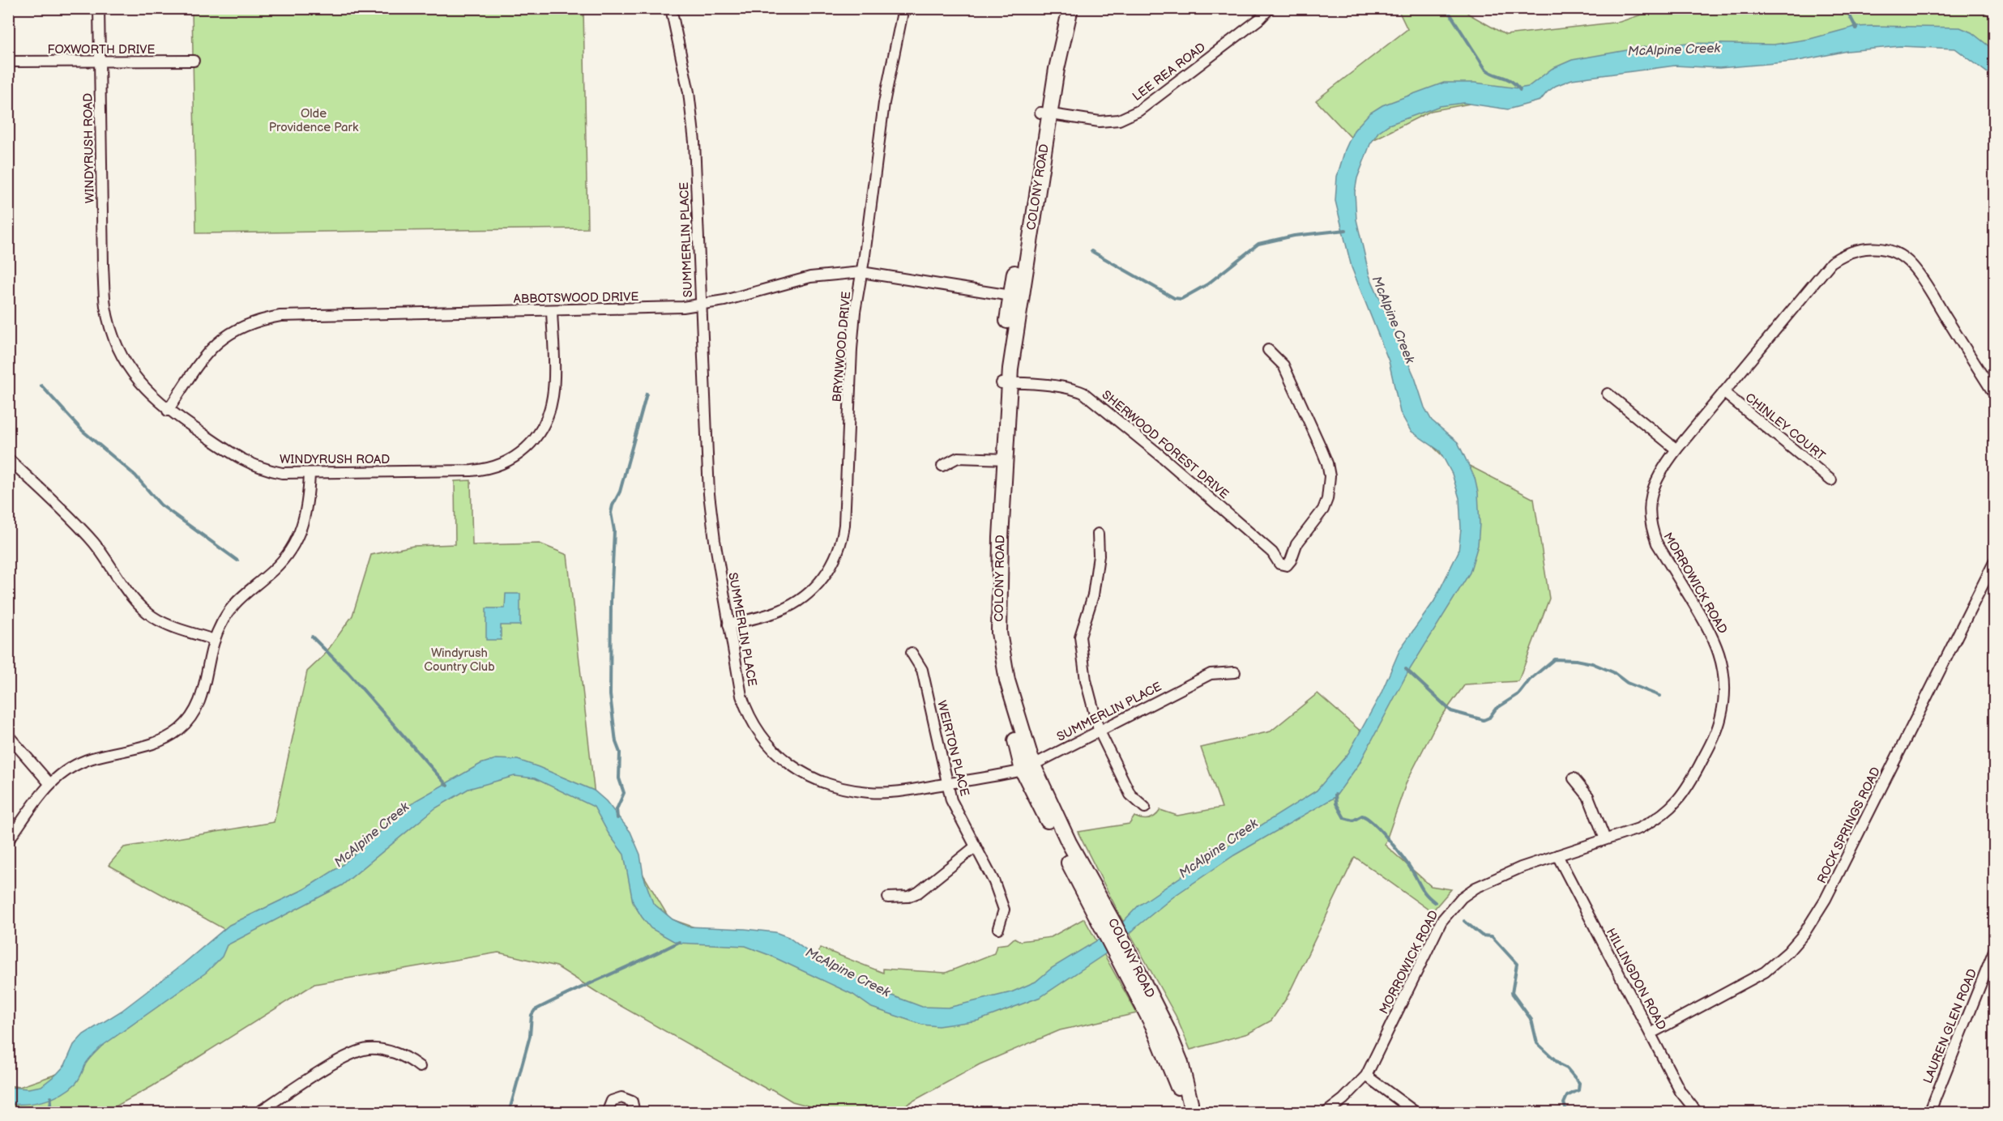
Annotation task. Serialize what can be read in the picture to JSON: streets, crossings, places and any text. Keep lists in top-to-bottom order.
{
  "streets": {
    "main road": ["COLONY ROAD"],
    "street": [
      "FOXWORTH DRIVE",
      "LEE REA ROAD",
      "WINDYRUSH ROAD",
      "SUMMERLIN PLACE",
      "ABBOTSWOOD DRIVE",
      "BRYNWOOD DRIVE",
      "CHINLEY COURT",
      "SHERWOOD FOREST DRIVE",
      "MORROWICK ROAD",
      "WEIRTON PLACE",
      "ROCK SPRINGS ROAD",
      "HILLINGDON ROAD",
      "LAUREN GLEN ROAD"
    ]
  },
  "crossings": [
    ["FOXWORTH DRIVE", "WINDYRUSH ROAD"],
    ["LEE REA ROAD", "COLONY ROAD"],
    ["WINDYRUSH ROAD", "ABBOTSWOOD DRIVE"],
    ["COLONY ROAD", "SUMMERLIN PLACE"],
    ["COLONY ROAD", "ABBOTSWOOD DRIVE"],
    ["COLONY ROAD", "SHERWOOD FOREST DRIVE"],
    ["SUMMERLIN PLACE", "ABBOTSWOOD DRIVE"],
    ["SUMMERLIN PLACE", "BRYNWOOD DRIVE"],
    ["SUMMERLIN PLACE", "WEIRTON PLACE"],
    ["ABBOTSWOOD DRIVE", "BRYNWOOD DRIVE"],
    ["CHINLEY COURT", "MORROWICK ROAD"],
    ["MORROWICK ROAD", "HILLINGDON ROAD"],
    ["ROCK SPRINGS ROAD", "HILLINGDON ROAD"]
  ],
  "water": ["McAlpine Creek"],
  "parks": ["Olde Providence Park", "Windyrush Country Club"]
}
